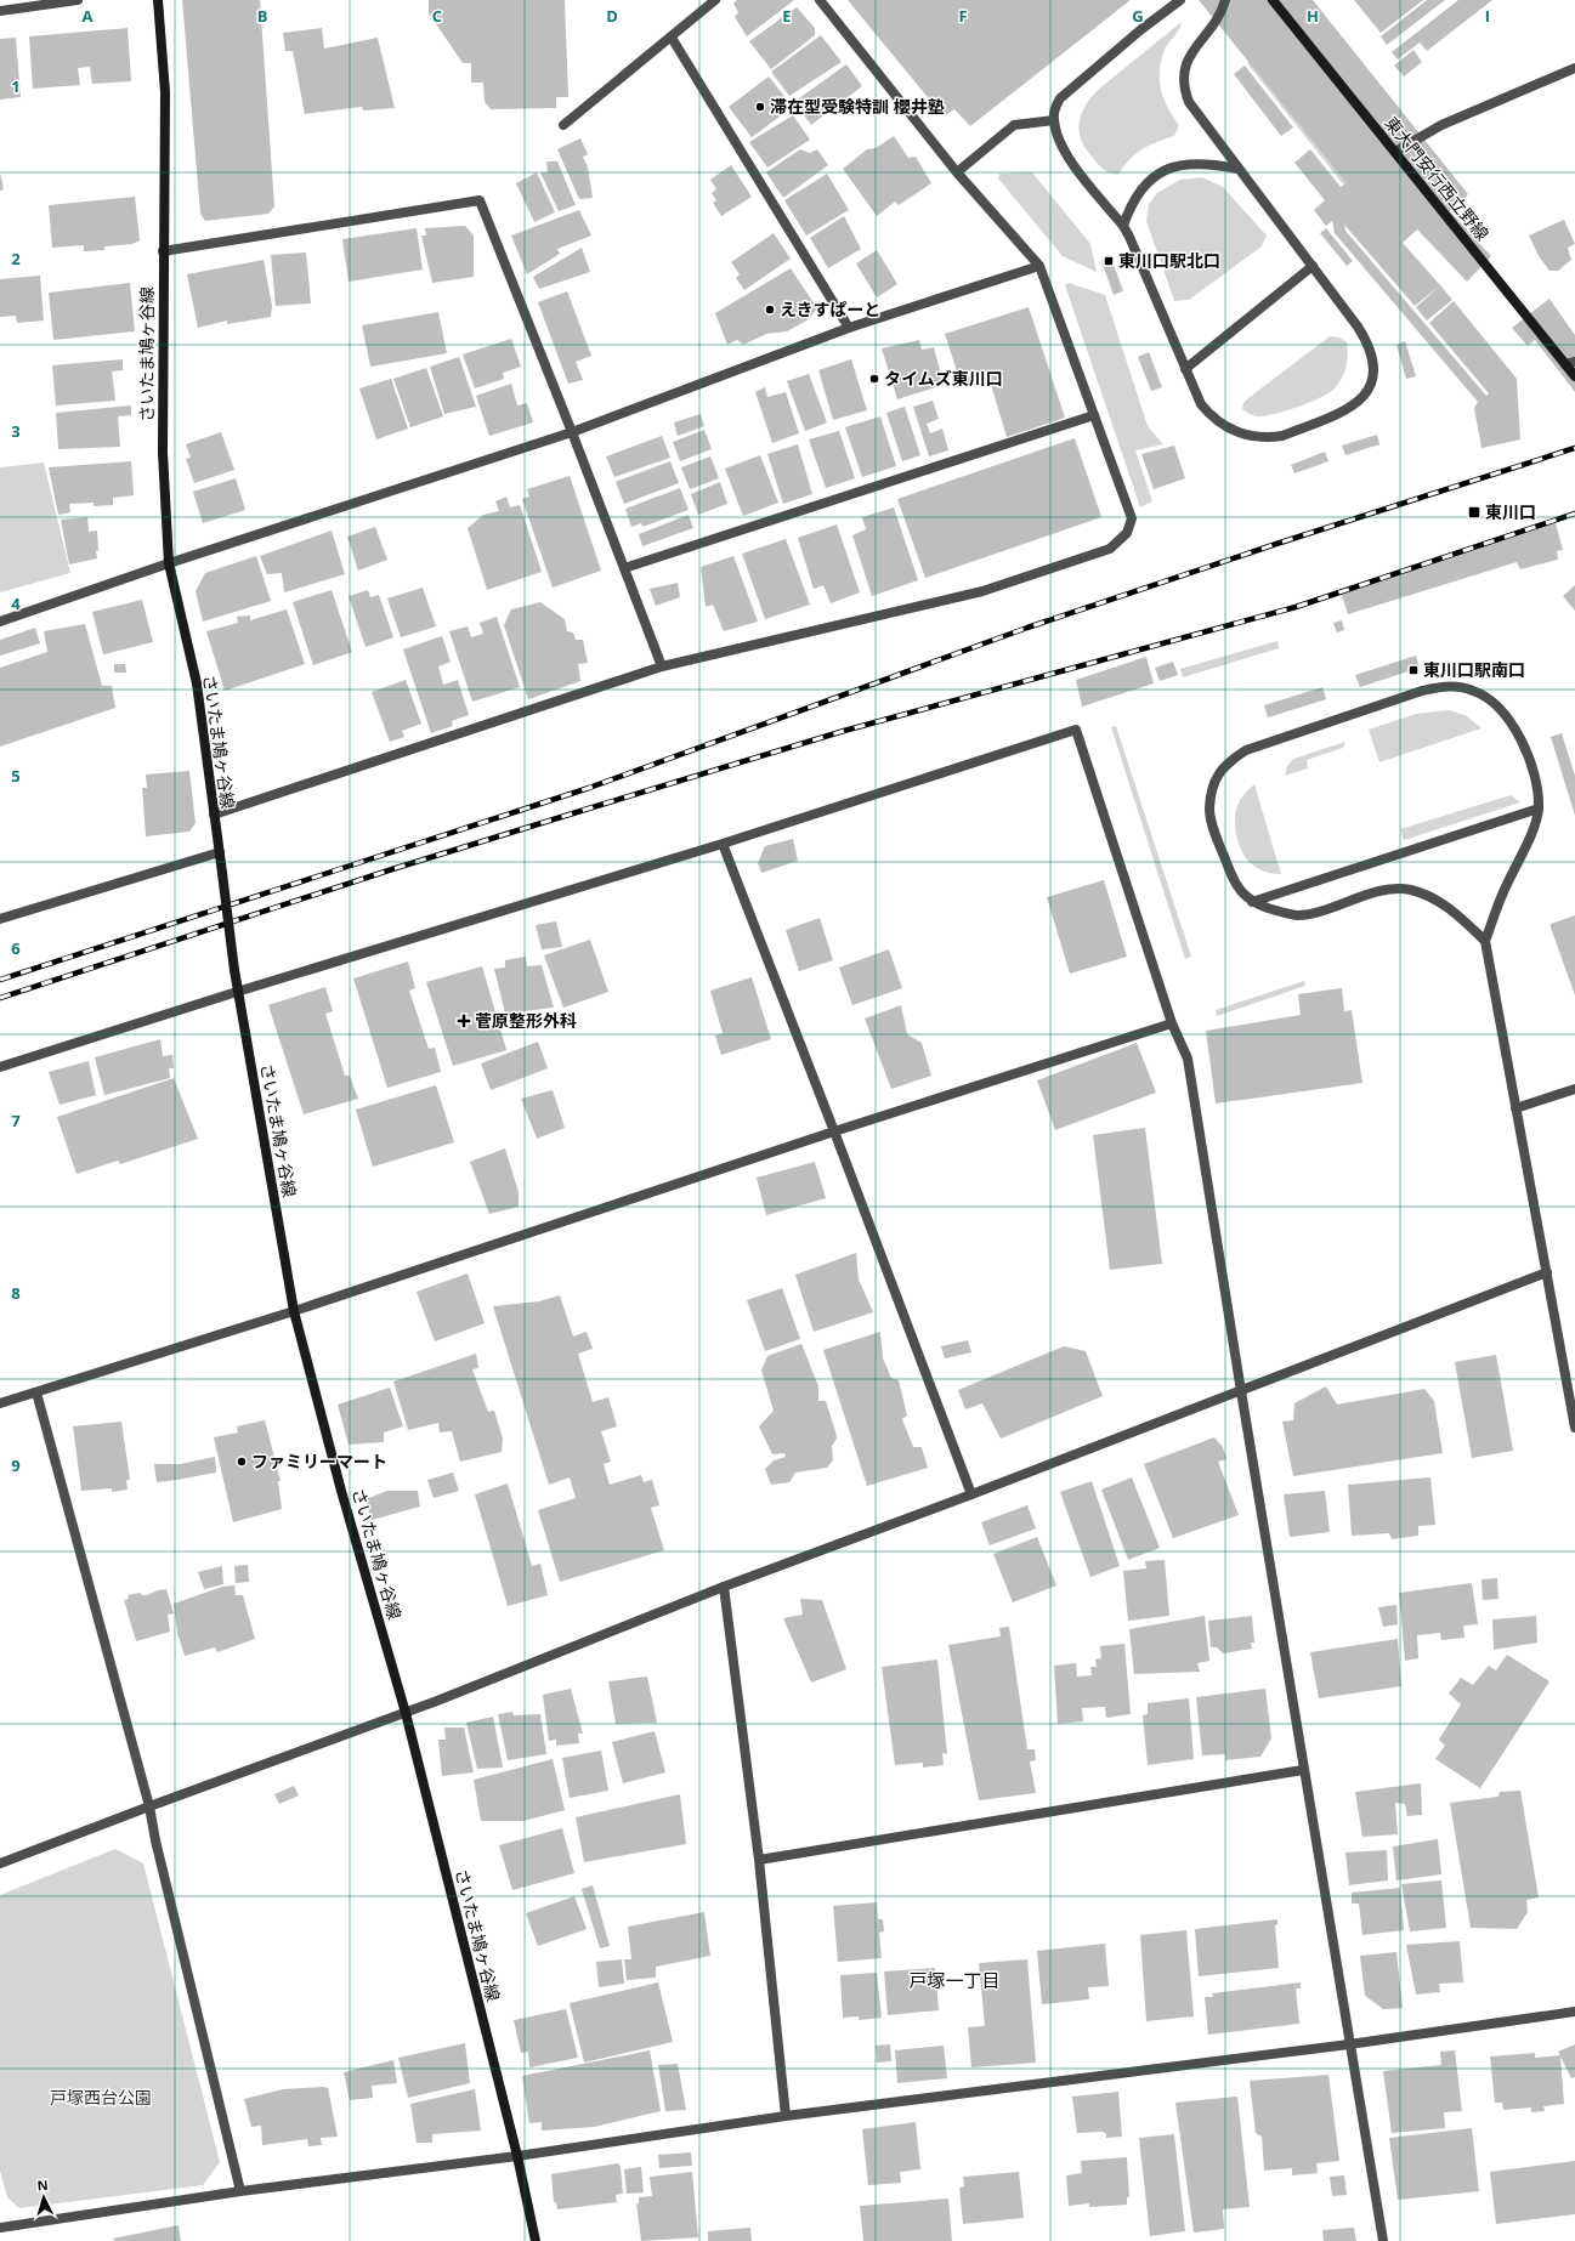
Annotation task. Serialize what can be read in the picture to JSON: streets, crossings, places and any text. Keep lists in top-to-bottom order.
{
  "streets": {
    "main road": ["東大門安行西立野線", "さいたま鳩ヶ谷線"]
  },
  "districts": ["戸塚一丁目"],
  "parks": ["戸塚西台公園"],
  "places": {
    "other": [
      "滞在型受験特訓 櫻井塾",
      "えきすぱーと",
      "タイムズ東川口",
      "ファミリーマート"
    ],
    "transit": ["東川口駅北口", "東川口", "東川口駅南口"],
    "health": ["菅原整形外科"]
  },
  "north": "top",
  "grid": {
    "columns": [
      "A",
      "B",
      "C",
      "D",
      "E",
      "F",
      "G",
      "H",
      "I"
    ],
    "rows": [
      "1",
      "2",
      "3",
      "4",
      "5",
      "6",
      "7",
      "8",
      "9"
    ]
  }
}
